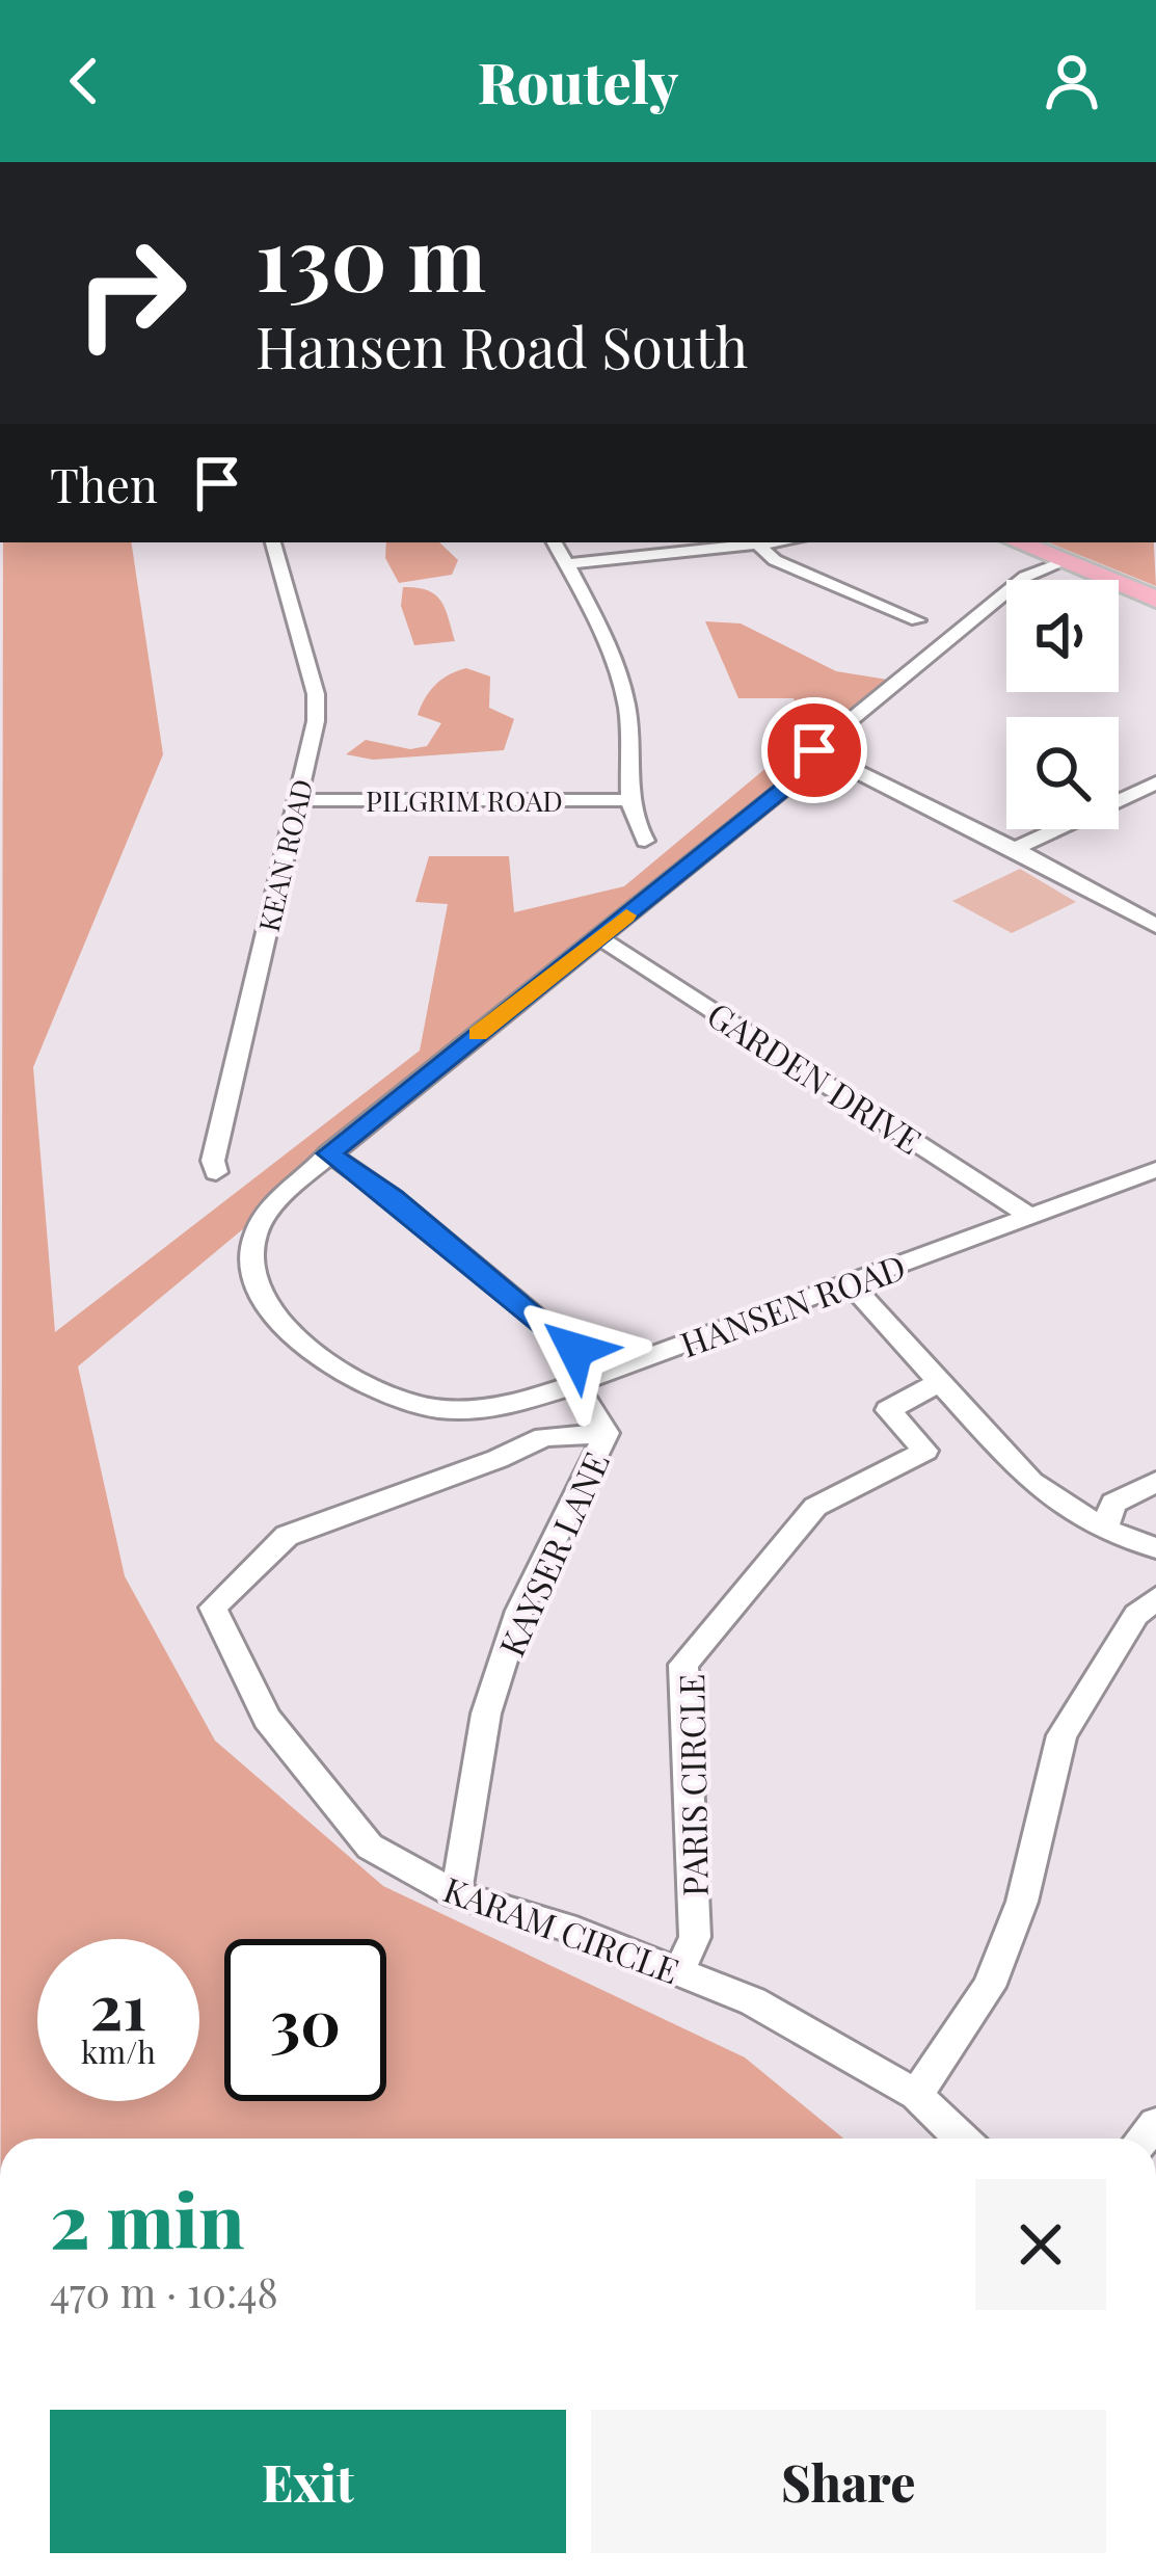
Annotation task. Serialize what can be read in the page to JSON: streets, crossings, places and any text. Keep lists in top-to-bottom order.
{
  "streets": {
    "street": [
      "PILGRIM ROAD",
      "KEAN ROAD",
      "GARDEN DRIVE",
      "HANSEN ROAD",
      "KAYSER LANE",
      "PARIS CIRCLE",
      "KARAM CIRCLE"
    ]
  },
  "crossings": [
    ["PILGRIM ROAD", "KEAN ROAD"],
    ["GARDEN DRIVE", "HANSEN ROAD"],
    ["KAYSER LANE", "KARAM CIRCLE"],
    ["PARIS CIRCLE", "KARAM CIRCLE"]
  ],
  "page": {
    "header": "Routely",
    "turn": ["130 m", "Hansen Road South"],
    "then": "Then",
    "speed": "21 km/h",
    "limit": "30",
    "heading": ["2 min", "470 m · 10:48"],
    "buttons": ["Exit", "Share"]
  }
}
